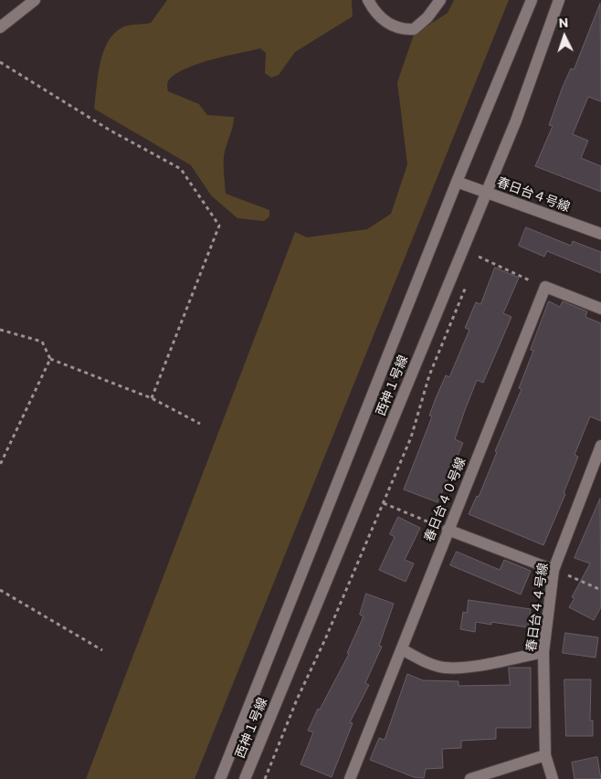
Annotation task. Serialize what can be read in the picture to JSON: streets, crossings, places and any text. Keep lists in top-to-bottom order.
{
  "streets": {
    "street": [
      "春日台４号線",
      "西神１号線",
      "春日台４０号線",
      "春日台４４号線"
    ]
  },
  "crossings": [
    ["春日台４号線", "西神１号線"]
  ],
  "north": "top"
}
